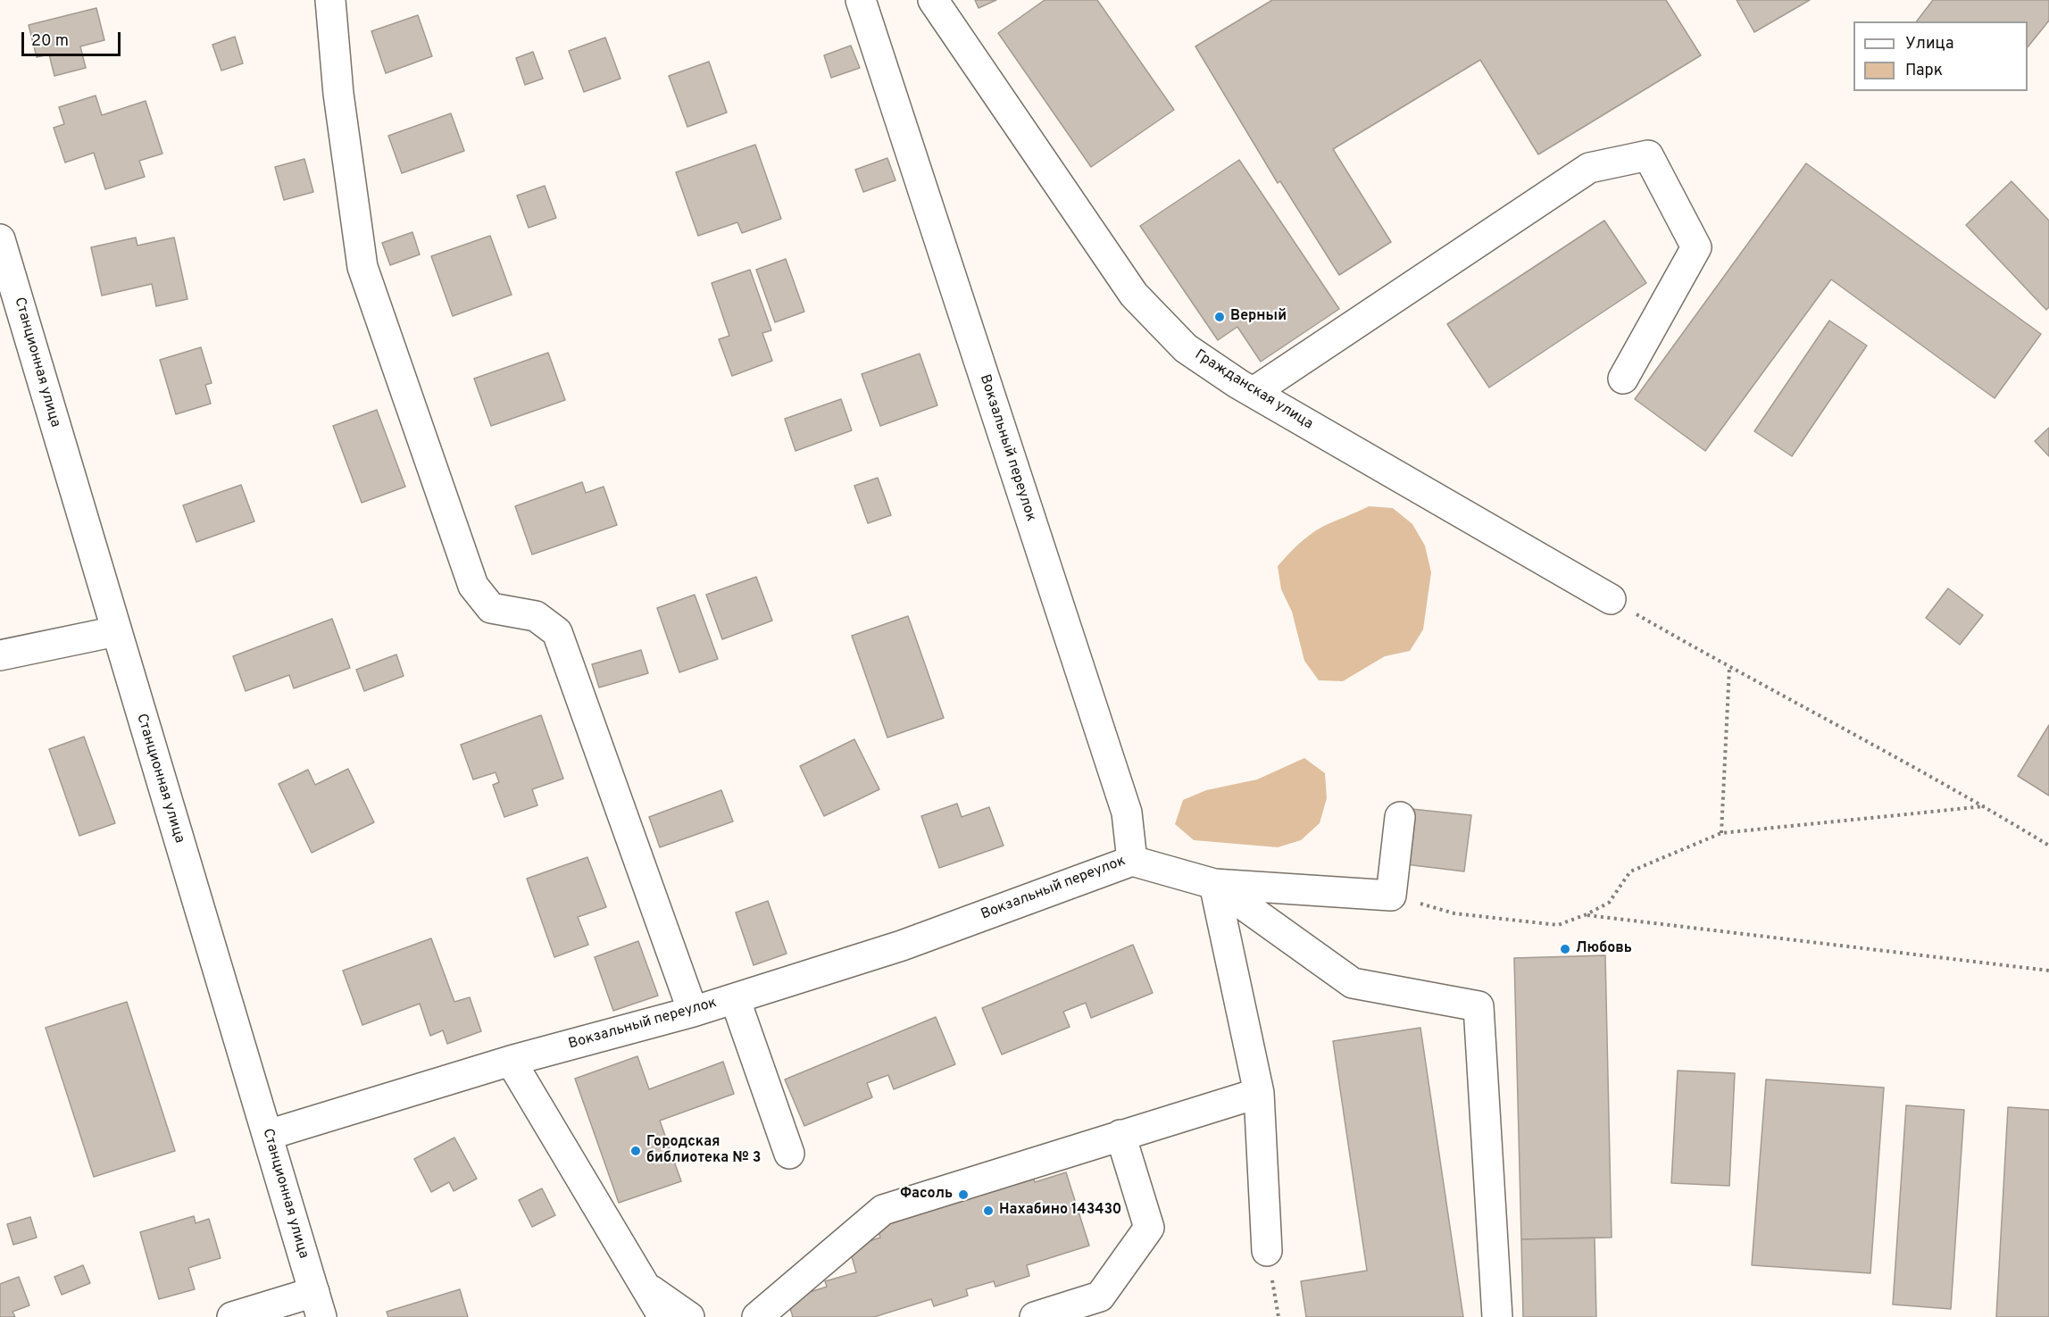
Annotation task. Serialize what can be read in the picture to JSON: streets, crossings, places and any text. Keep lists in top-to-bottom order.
{
  "streets": {
    "street": ["Станционная улица", "Гражданская улица", "Вокзальный переулок"]
  },
  "crossings": [
    ["Станционная улица", "Вокзальный переулок"]
  ],
  "places": [
    "Верный",
    "Любовь",
    "Городская библиотека № 3",
    "Фасоль",
    "Нахабино 143430"
  ],
  "legend": ["Улица", "Парк"],
  "scale_bar": "20 m"
}
